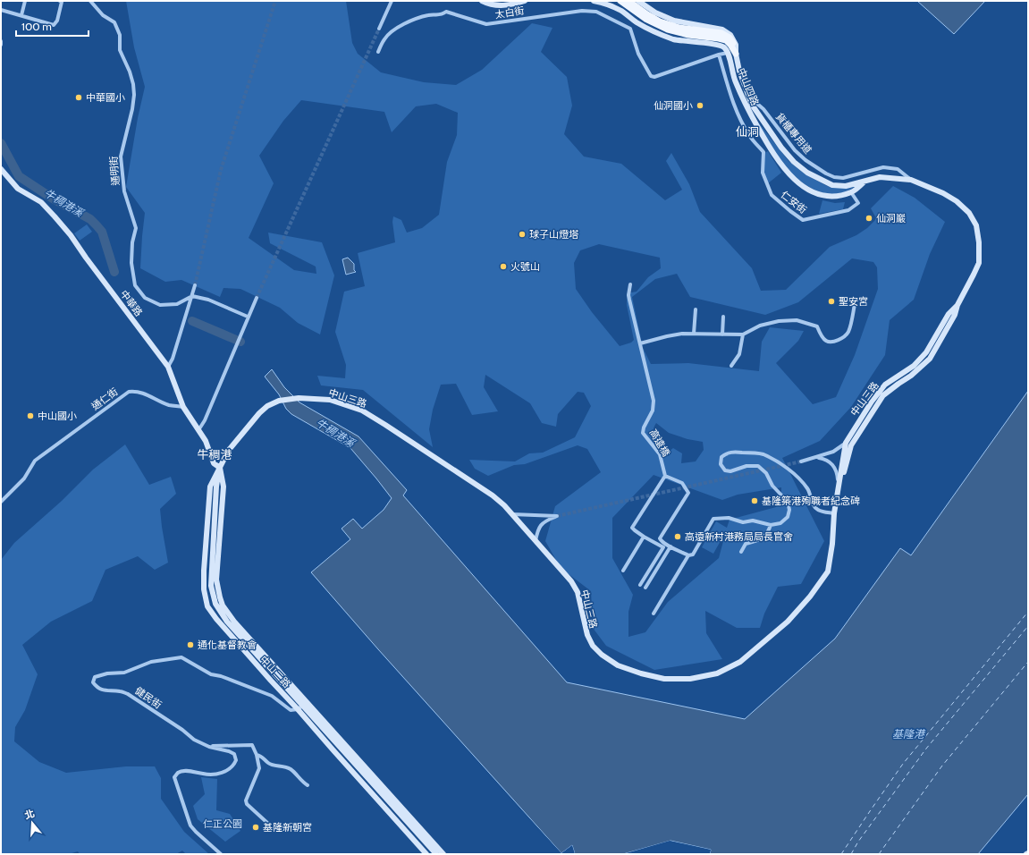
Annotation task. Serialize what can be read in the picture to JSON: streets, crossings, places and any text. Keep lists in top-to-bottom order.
{
  "streets": {
    "street": [
      "太白街",
      "中山四路",
      "貨櫃專用道",
      "通明街",
      "仁安街",
      "中華路",
      "中山三路",
      "通仁街",
      "高遠橋",
      "中山二路",
      "健民街"
    ]
  },
  "crossings": [
    ["太白街", "中山四路"],
    ["太白街", "仁安街"],
    ["中山四路", "仁安街"],
    ["中山四路", "中山三路"],
    ["貨櫃專用道", "中山三路"],
    ["中華路", "通仁街"],
    ["中華路", "中山二路"],
    ["中山三路", "中山二路"],
    ["中山二路", "健民街"]
  ],
  "districts": ["仙洞", "牛稠港"],
  "water": ["牛稠港溪", "基隆港"],
  "parks": ["仁正公園"],
  "places": [
    "中華國小",
    "仙洞國小",
    "仙洞巖",
    "球子山燈塔",
    "火號山",
    "聖安宮",
    "中山國小",
    "基隆築港殉職者紀念碑",
    "高遠新村港務局局長官舍",
    "通化基督教會",
    "基隆新朝宮"
  ],
  "scale_bar": "100 m",
  "north": "top"
}
